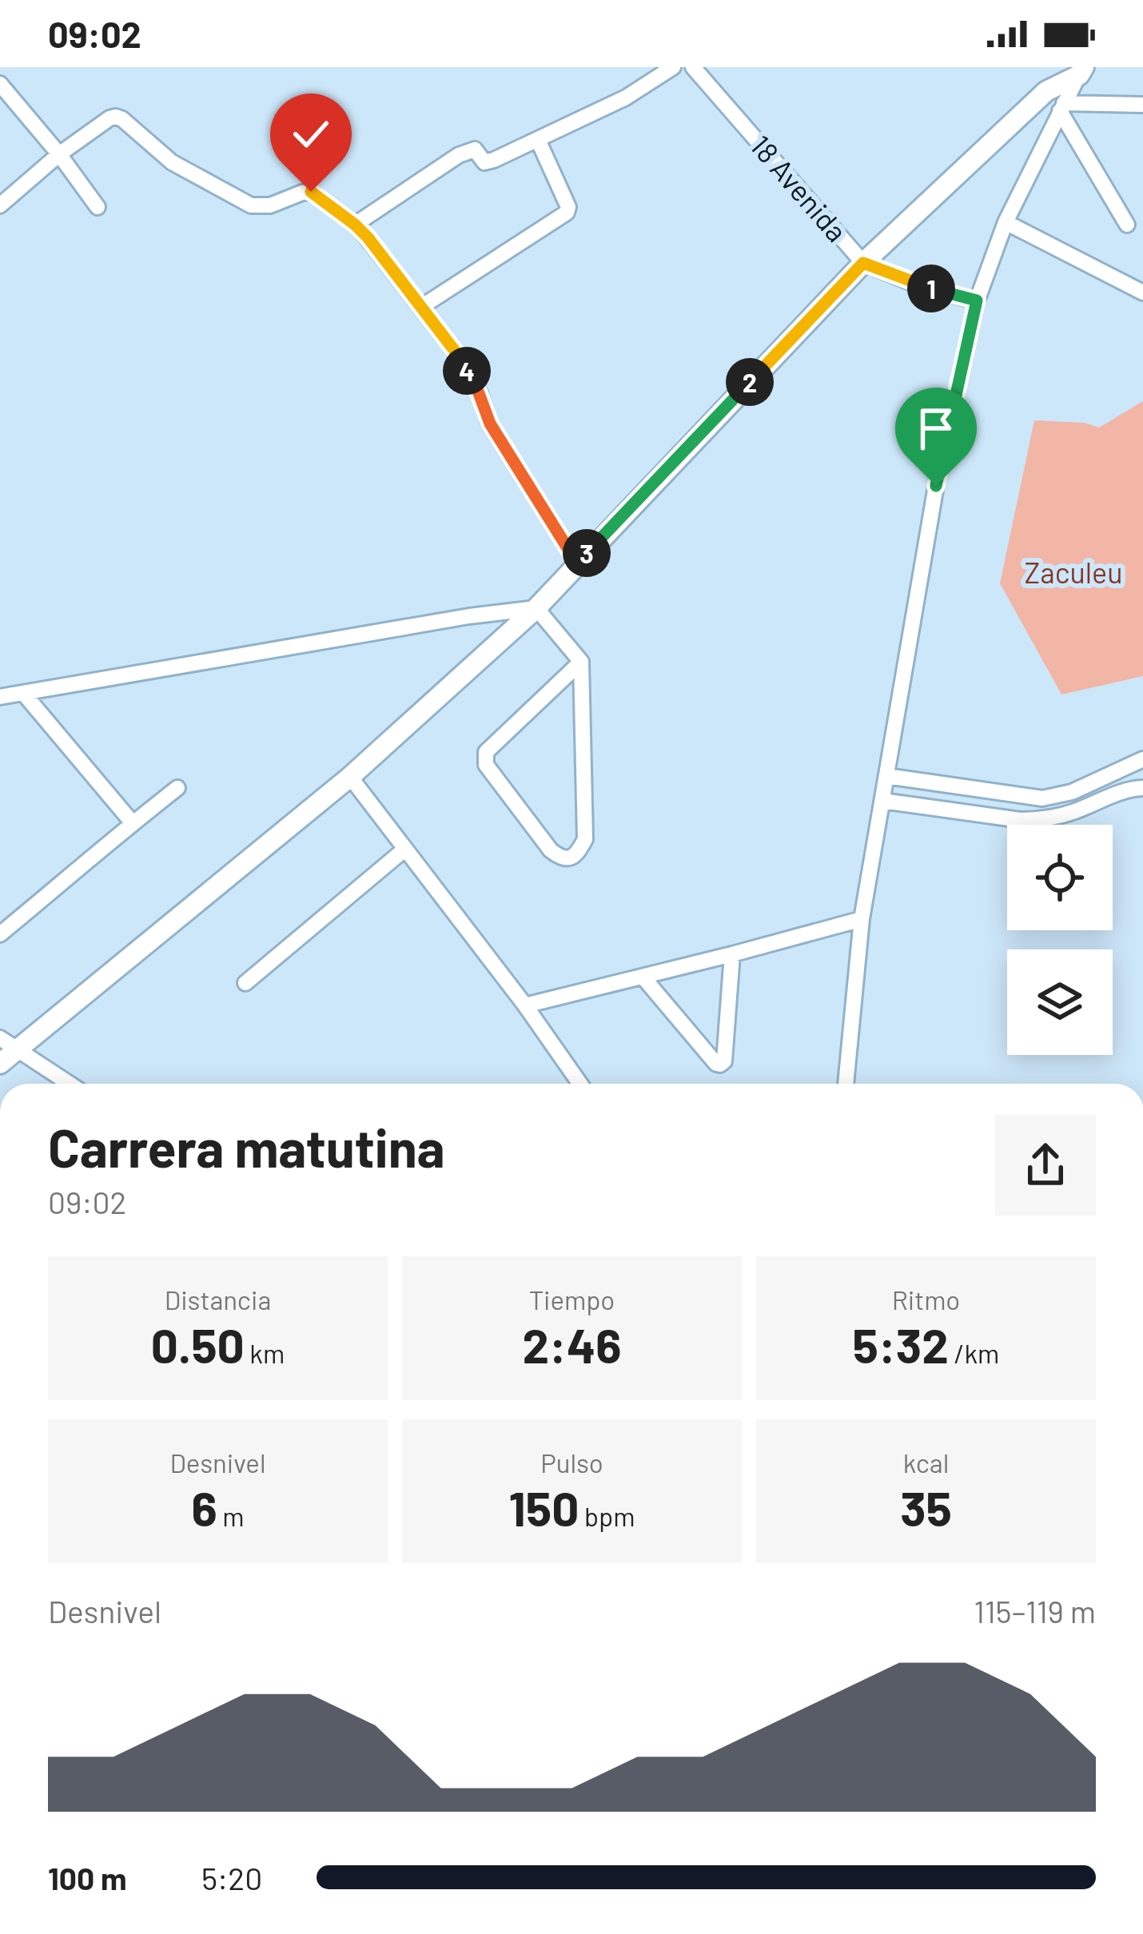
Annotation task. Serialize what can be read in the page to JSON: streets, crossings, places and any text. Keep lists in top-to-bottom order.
{
  "streets": {
    "street": ["18 Avenida"]
  },
  "parks": ["Zaculeu"],
  "page": {
    "status": "09:02",
    "pins": [
      "1",
      "4",
      "2",
      "3"
    ],
    "heading": ["Carrera matutina", "09:02"],
    "stats": [
      ["Distancia", "0.50 km"],
      ["Tiempo", "2:46"],
      ["Ritmo", "5:32 /km"],
      ["Desnivel", "6 m"],
      ["Pulso", "150 bpm"],
      ["kcal", "35"]
    ],
    "chart": ["Desnivel", "115–119 m"],
    "list": [
      {
        "name": "100 m",
        "note": "5:20"
      }
    ]
  }
}
